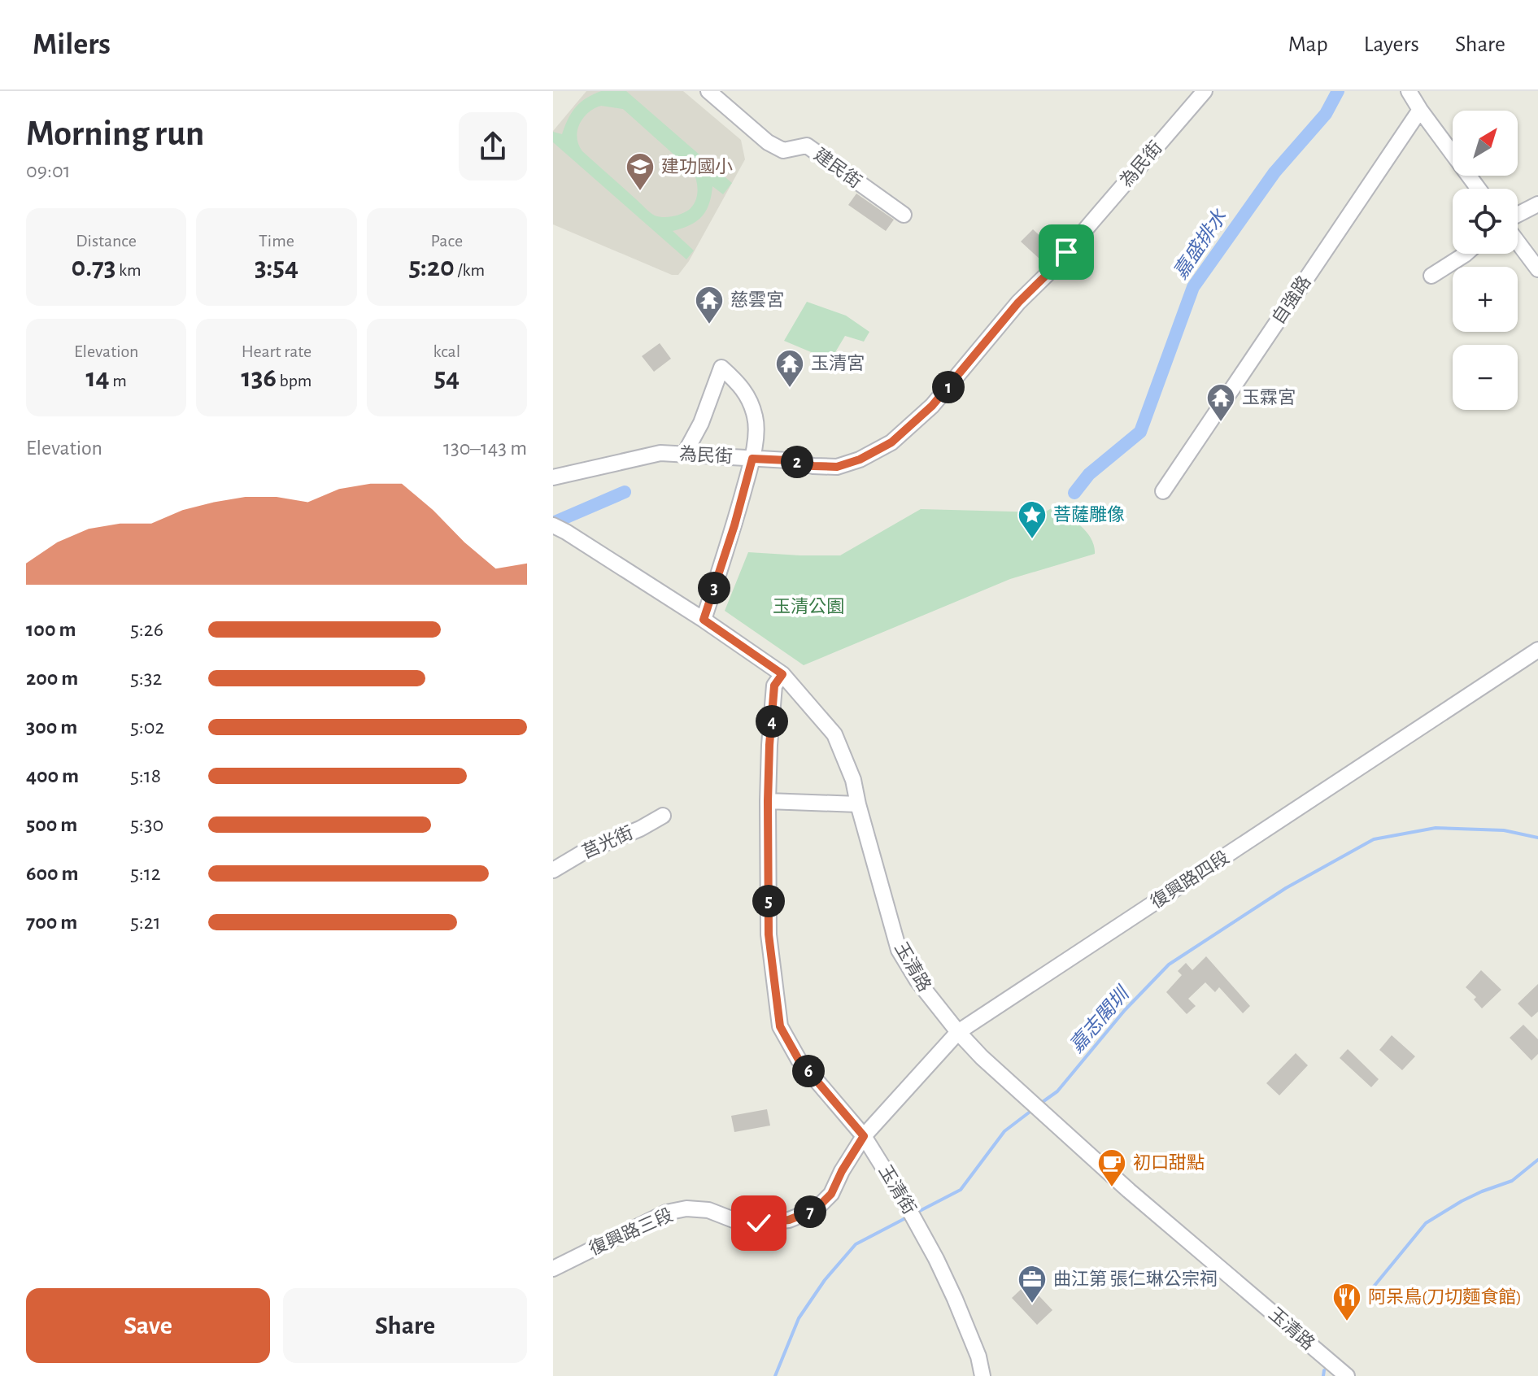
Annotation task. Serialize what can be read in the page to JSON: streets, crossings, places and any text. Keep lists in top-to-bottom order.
{
  "streets": {
    "street": [
      "為民街",
      "建民街",
      "自強路",
      "莒光街",
      "復興路四段",
      "玉清路",
      "玉清街",
      "復興路三段"
    ]
  },
  "crossings": [
    ["復興路四段", "玉清路"],
    ["復興路四段", "玉清街"],
    ["復興路四段", "復興路三段"],
    ["玉清路", "玉清街"],
    ["玉清街", "復興路三段"]
  ],
  "water": ["嘉盛排水", "嘉志閣圳"],
  "parks": ["玉清公園"],
  "places": {
    "school or university": ["建功國小"],
    "temple": ["慈雲宮", "玉清宮", "玉霖宮"],
    "place": ["菩薩雕像"],
    "cafe": ["初口甜點"],
    "office": ["曲江第 張仁琳公宗祠"],
    "restaurant": ["阿呆鳥(刀切麵食館)"]
  },
  "north": "top right",
  "page": {
    "header": "Milers",
    "nav": ["Map", "Layers", "Share"],
    "heading": ["Morning run", "09:01"],
    "map_buttons": ["+", "−"],
    "stats": [
      ["Distance", "0.73 km"],
      ["Time", "3:54"],
      ["Pace", "5:20 /km"],
      ["Elevation", "14 m"],
      ["Heart rate", "136 bpm"],
      ["kcal", "54"]
    ],
    "pins": [
      "1",
      "2",
      "3",
      "4",
      "5",
      "6",
      "7"
    ],
    "chart": ["Elevation", "130–143 m"],
    "list": [
      {
        "name": "100 m",
        "note": "5:26"
      },
      {
        "name": "200 m",
        "note": "5:32"
      },
      {
        "name": "300 m",
        "note": "5:02"
      },
      {
        "name": "400 m",
        "note": "5:18"
      },
      {
        "name": "500 m",
        "note": "5:30"
      },
      {
        "name": "600 m",
        "note": "5:12"
      },
      {
        "name": "700 m",
        "note": "5:21"
      }
    ],
    "buttons": ["Save", "Share"]
  }
}
